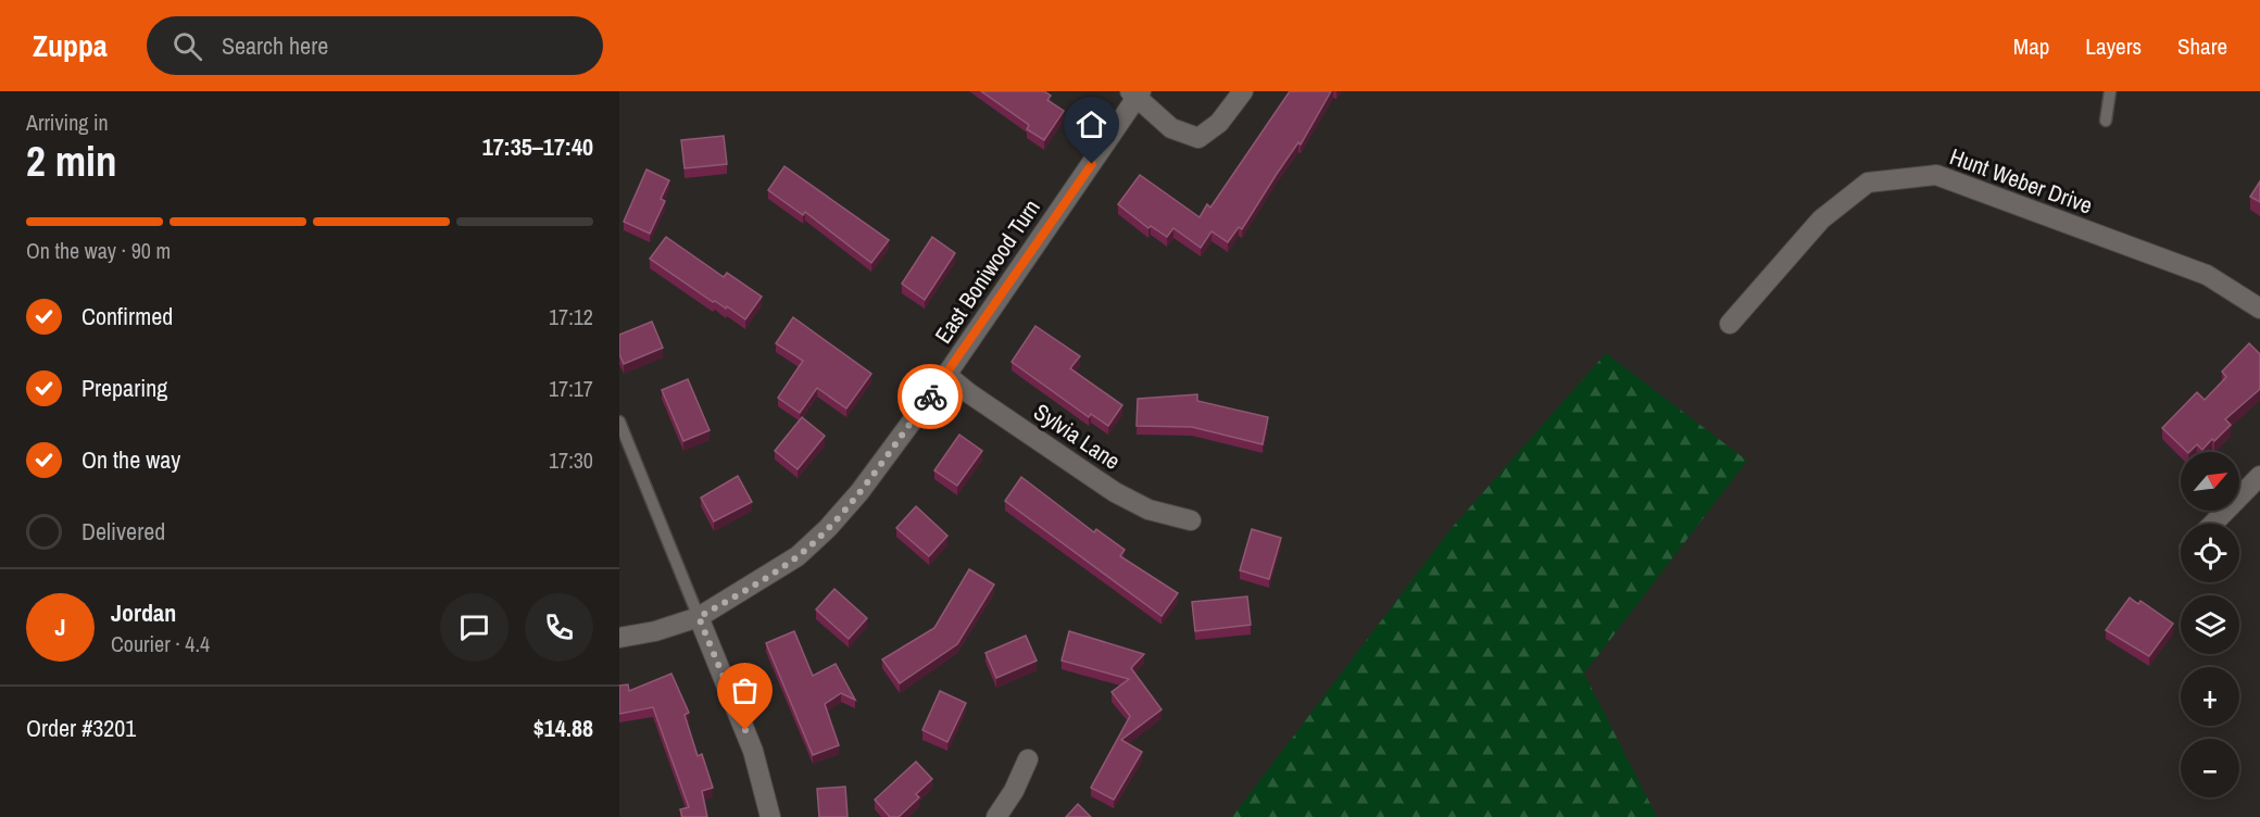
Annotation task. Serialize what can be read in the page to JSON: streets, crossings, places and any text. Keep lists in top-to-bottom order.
{
  "streets": {
    "street": ["Hunt Weber Drive", "East Boniwood Turn", "Sylvia Lane"]
  },
  "crossings": [
    ["East Boniwood Turn", "Sylvia Lane"]
  ],
  "north": "top right",
  "page": {
    "header": "Zuppa",
    "search": "Search here",
    "nav": ["Map", "Layers", "Share"],
    "heading": ["2 min", "Arriving in", "17:35–17:40"],
    "panel": [
      "Jordan",
      "Courier · 4.4",
      "Order #3201",
      "$14.88"
    ],
    "bar": "On the way · 90 m",
    "list": [
      ["Confirmed", "17:12"],
      ["Preparing", "17:17"],
      ["On the way", "17:30"],
      "Delivered"
    ],
    "map_buttons": ["+", "−"],
    "round": "J"
  }
}
